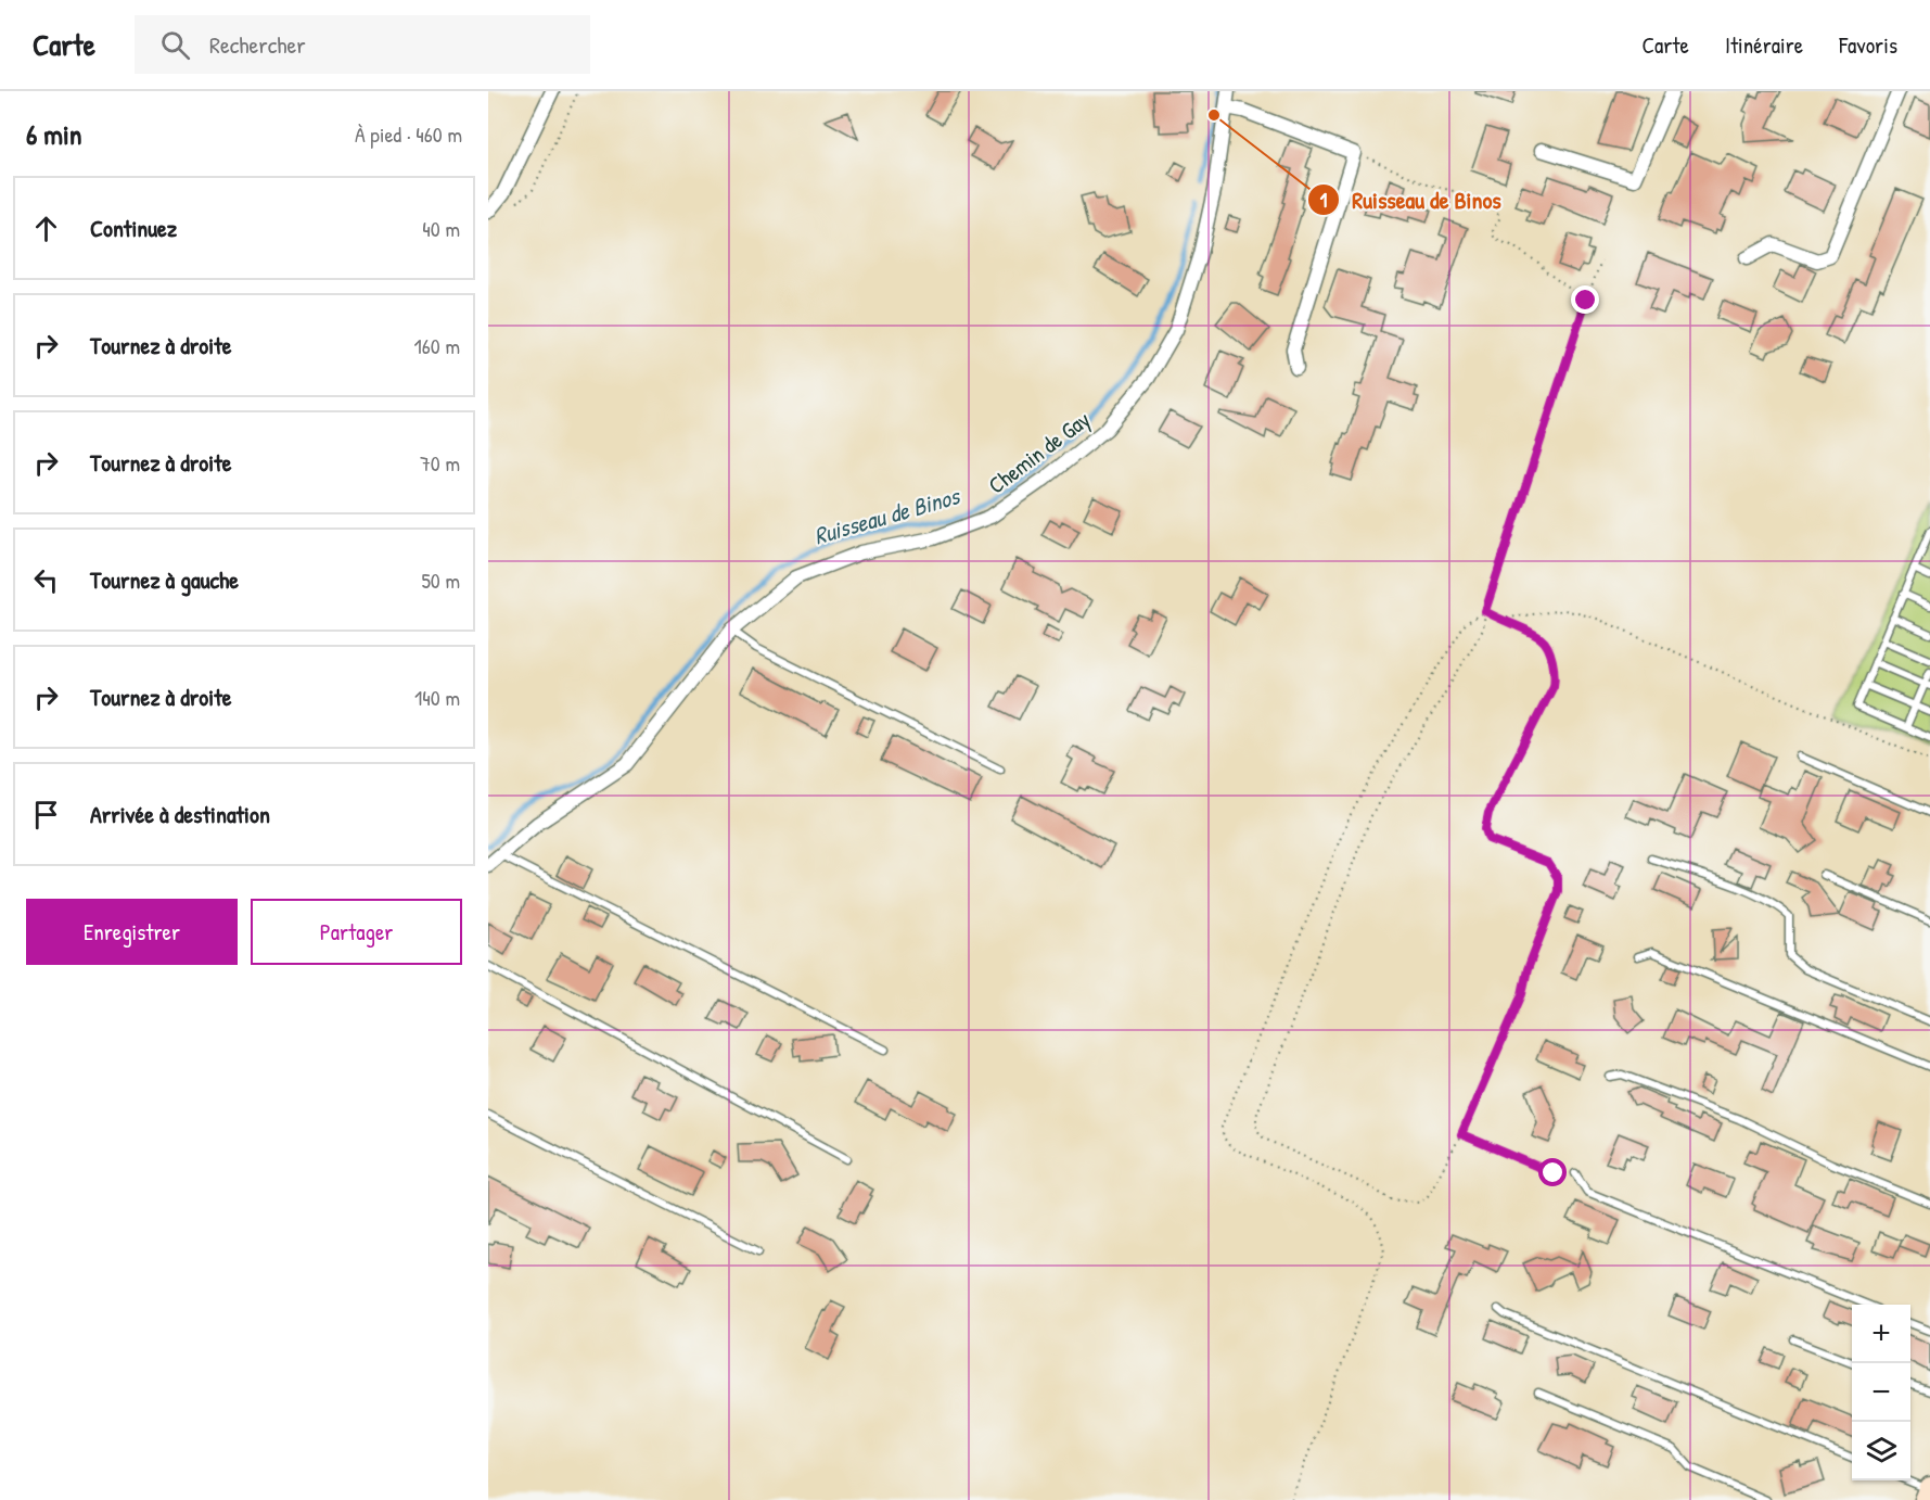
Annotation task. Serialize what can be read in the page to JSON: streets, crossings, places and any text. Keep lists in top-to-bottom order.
{
  "streets": {
    "street": ["Chemin de Gay"]
  },
  "water": ["Ruisseau de Binos"],
  "places": ["Ruisseau de Binos"],
  "page": {
    "header": "Carte",
    "search": "Rechercher",
    "nav": ["Carte", "Itinéraire", "Favoris"],
    "heading": ["6 min", "À pied · 460 m"],
    "list": [
      ["Continuez", "40 m"],
      ["Tournez à droite", "160 m"],
      ["Tournez à droite", "70 m"],
      ["Tournez à gauche", "50 m"],
      ["Tournez à droite", "140 m"],
      "Arrivée à destination"
    ],
    "buttons": ["Enregistrer", "Partager"],
    "map_buttons": ["+", "−"]
  }
}
